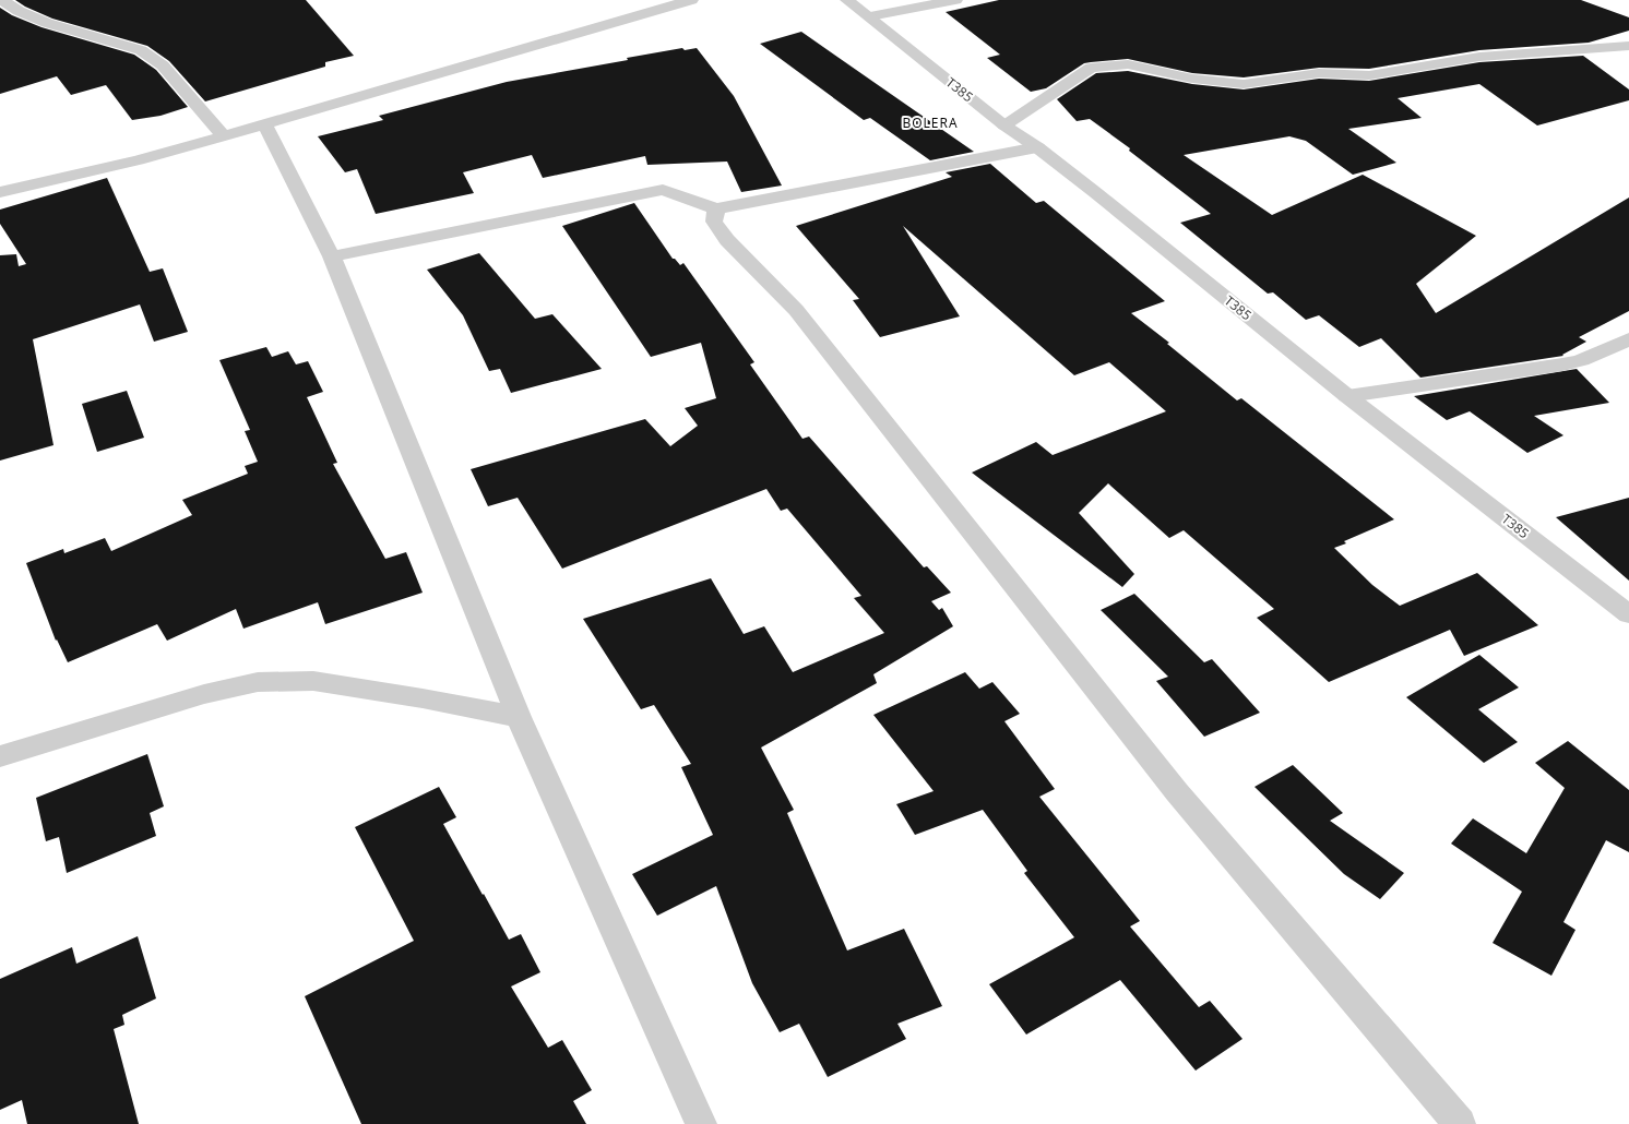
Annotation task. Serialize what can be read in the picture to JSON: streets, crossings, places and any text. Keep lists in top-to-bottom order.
{
  "streets": {
    "street": ["T385"]
  },
  "districts": ["BOLERA"]
}
